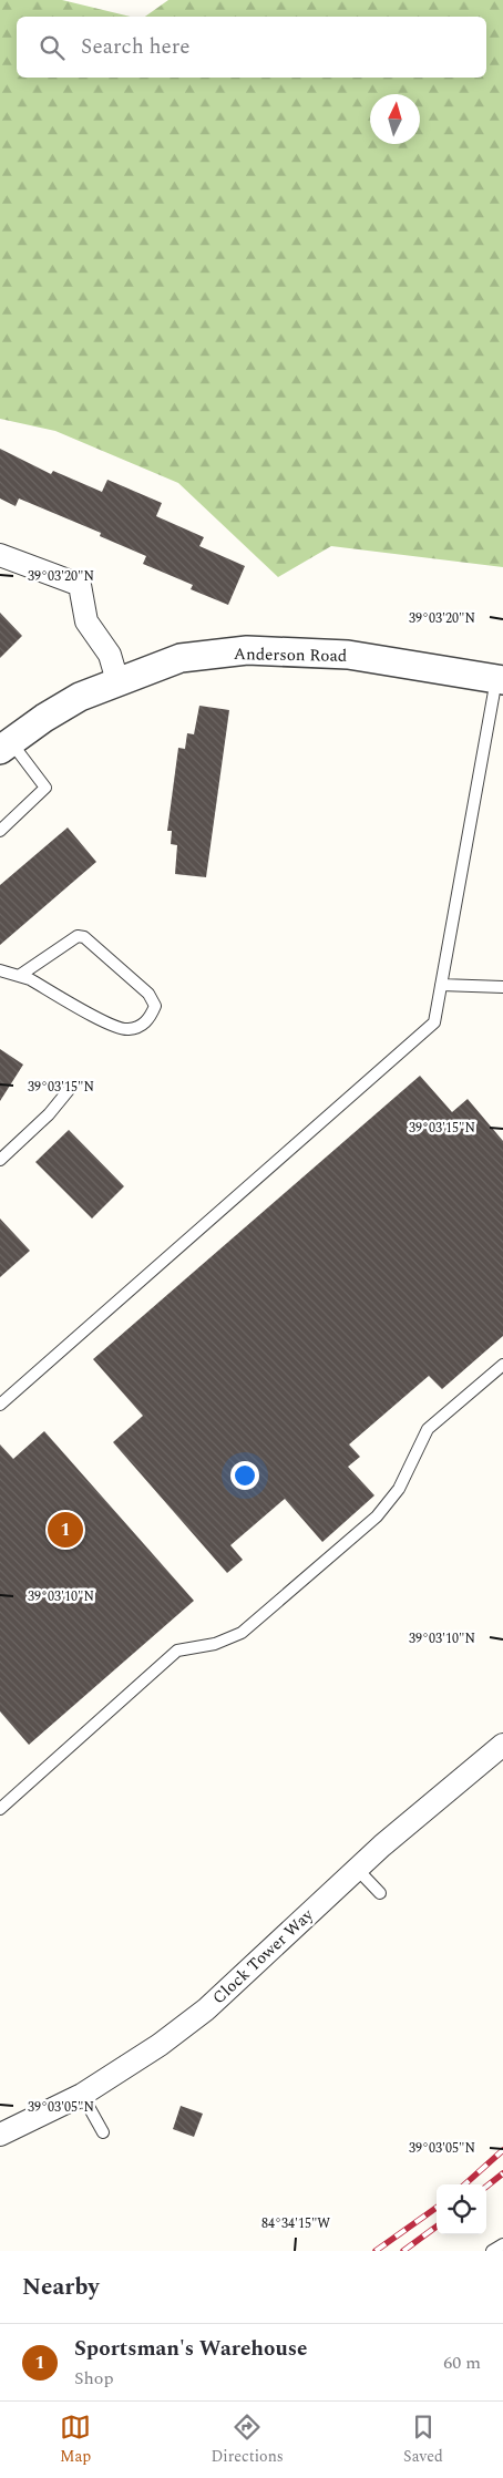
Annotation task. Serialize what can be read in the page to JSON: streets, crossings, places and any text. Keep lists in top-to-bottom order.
{
  "streets": {
    "street": ["Anderson Road", "Clock Tower Way"]
  },
  "north": "top",
  "page": {
    "search": "Search here",
    "pins": "1",
    "heading": "Nearby",
    "list": [
      {
        "mark": "1",
        "name": "Sportsman's Warehouse",
        "note": "Shop",
        "value": "60 m"
      }
    ],
    "nav": ["Map", "Directions", "Saved"]
  },
  "coordinates": [
    "39°03'20\"N",
    "39°03'15\"N",
    "39°03'10\"N",
    "39°03'05\"N",
    "84°34'15\"W"
  ]
}
